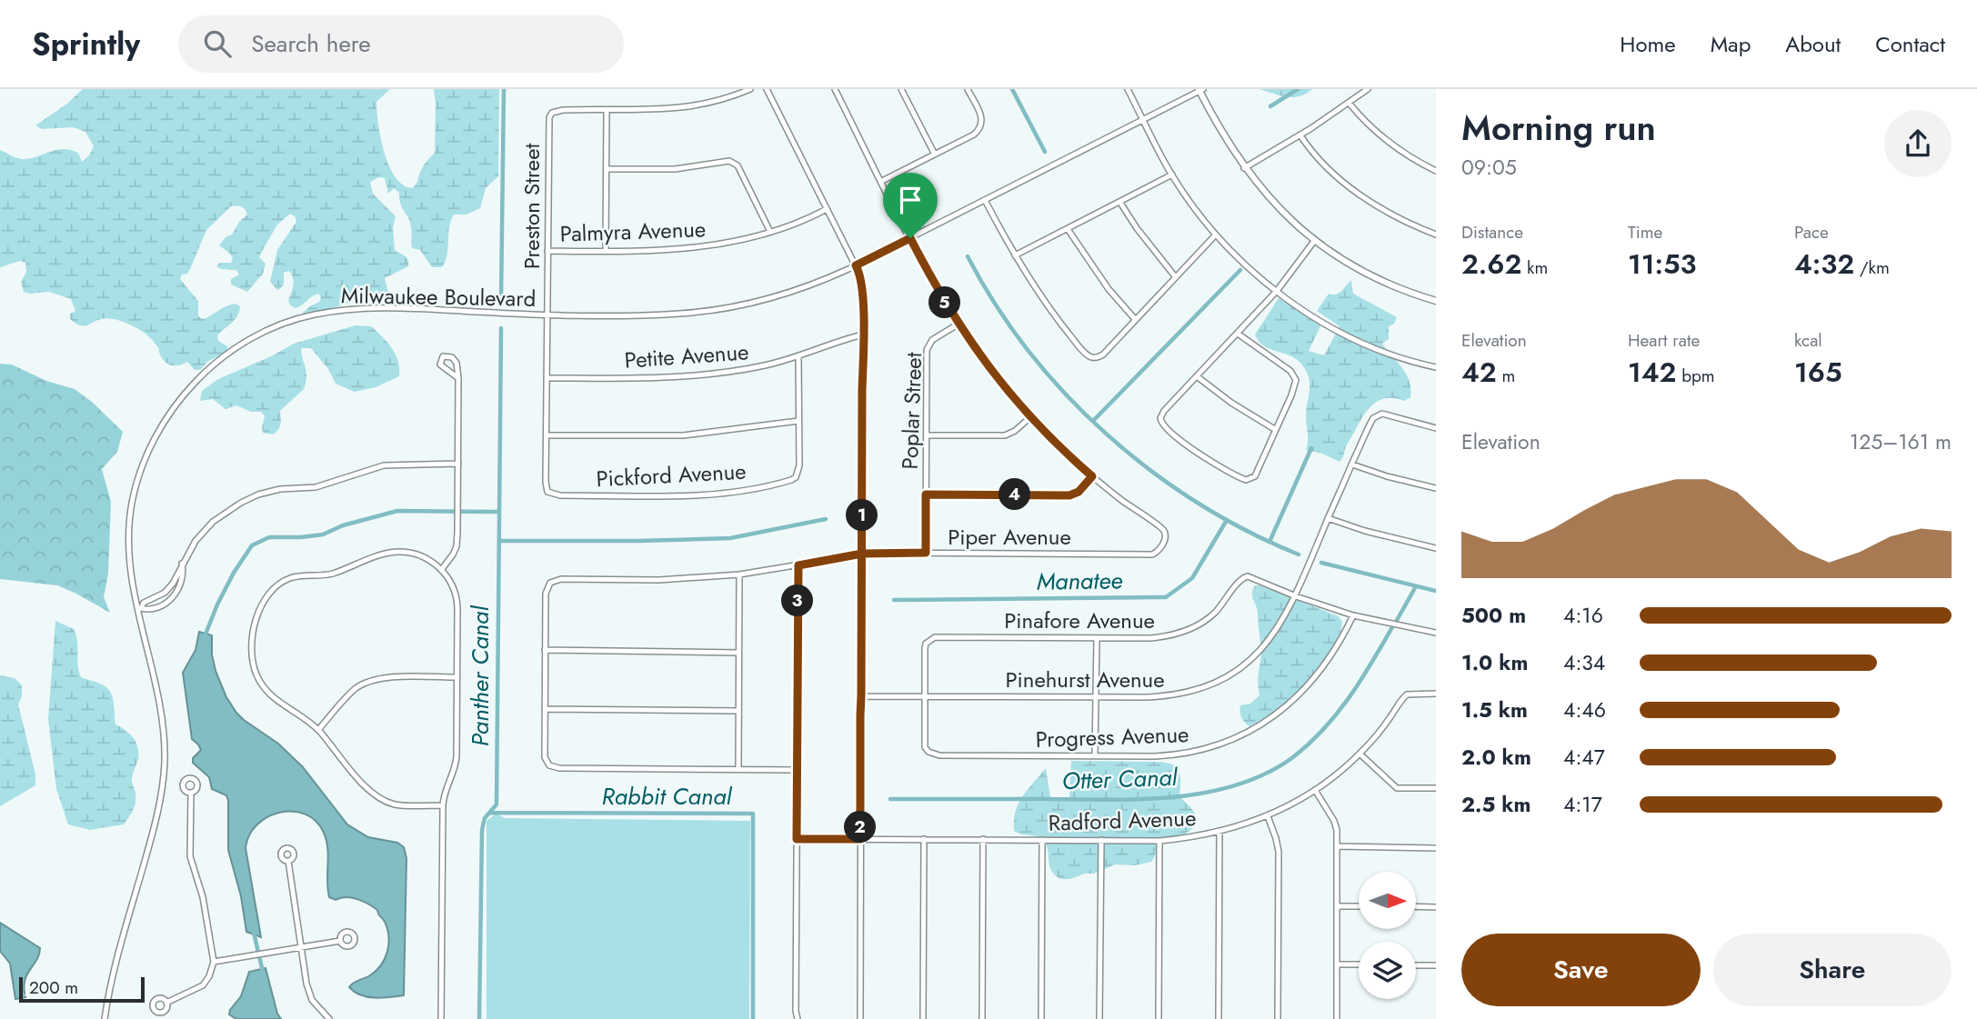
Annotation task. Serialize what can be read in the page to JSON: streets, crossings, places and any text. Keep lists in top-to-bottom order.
{
  "streets": {
    "street": [
      "Preston Street",
      "Palmyra Avenue",
      "Milwaukee Boulevard",
      "Petite Avenue",
      "Poplar Street",
      "Pickford Avenue",
      "Piper Avenue",
      "Pinafore Avenue",
      "Pinehurst Avenue",
      "Progress Avenue",
      "Radford Avenue"
    ]
  },
  "crossings": [
    ["Preston Street", "Palmyra Avenue"],
    ["Preston Street", "Milwaukee Boulevard"],
    ["Preston Street", "Petite Avenue"],
    ["Preston Street", "Pickford Avenue"],
    ["Poplar Street", "Piper Avenue"],
    ["Pinafore Avenue", "Pinehurst Avenue"],
    ["Pinafore Avenue", "Progress Avenue"],
    ["Pinehurst Avenue", "Progress Avenue"]
  ],
  "water": [
    "Manatee",
    "Panther Canal",
    "Otter Canal",
    "Rabbit Canal"
  ],
  "scale_bar": "200 m",
  "north": "right",
  "page": {
    "header": "Sprintly",
    "search": "Search here",
    "nav": [
      "Home",
      "Map",
      "About",
      "Contact"
    ],
    "heading": ["Morning run", "09:05"],
    "stats": [
      ["Distance", "2.62 km"],
      ["Time", "11:53"],
      ["Pace", "4:32 /km"],
      ["Elevation", "42 m"],
      ["Heart rate", "142 bpm"],
      ["kcal", "165"]
    ],
    "pins": [
      "5",
      "4",
      "1",
      "3",
      "2"
    ],
    "chart": ["Elevation", "125–161 m"],
    "list": [
      {
        "name": "500 m",
        "note": "4:16"
      },
      {
        "name": "1.0 km",
        "note": "4:34"
      },
      {
        "name": "1.5 km",
        "note": "4:46"
      },
      {
        "name": "2.0 km",
        "note": "4:47"
      },
      {
        "name": "2.5 km",
        "note": "4:17"
      }
    ],
    "buttons": ["Save", "Share"],
    "scale": "200 m"
  }
}
